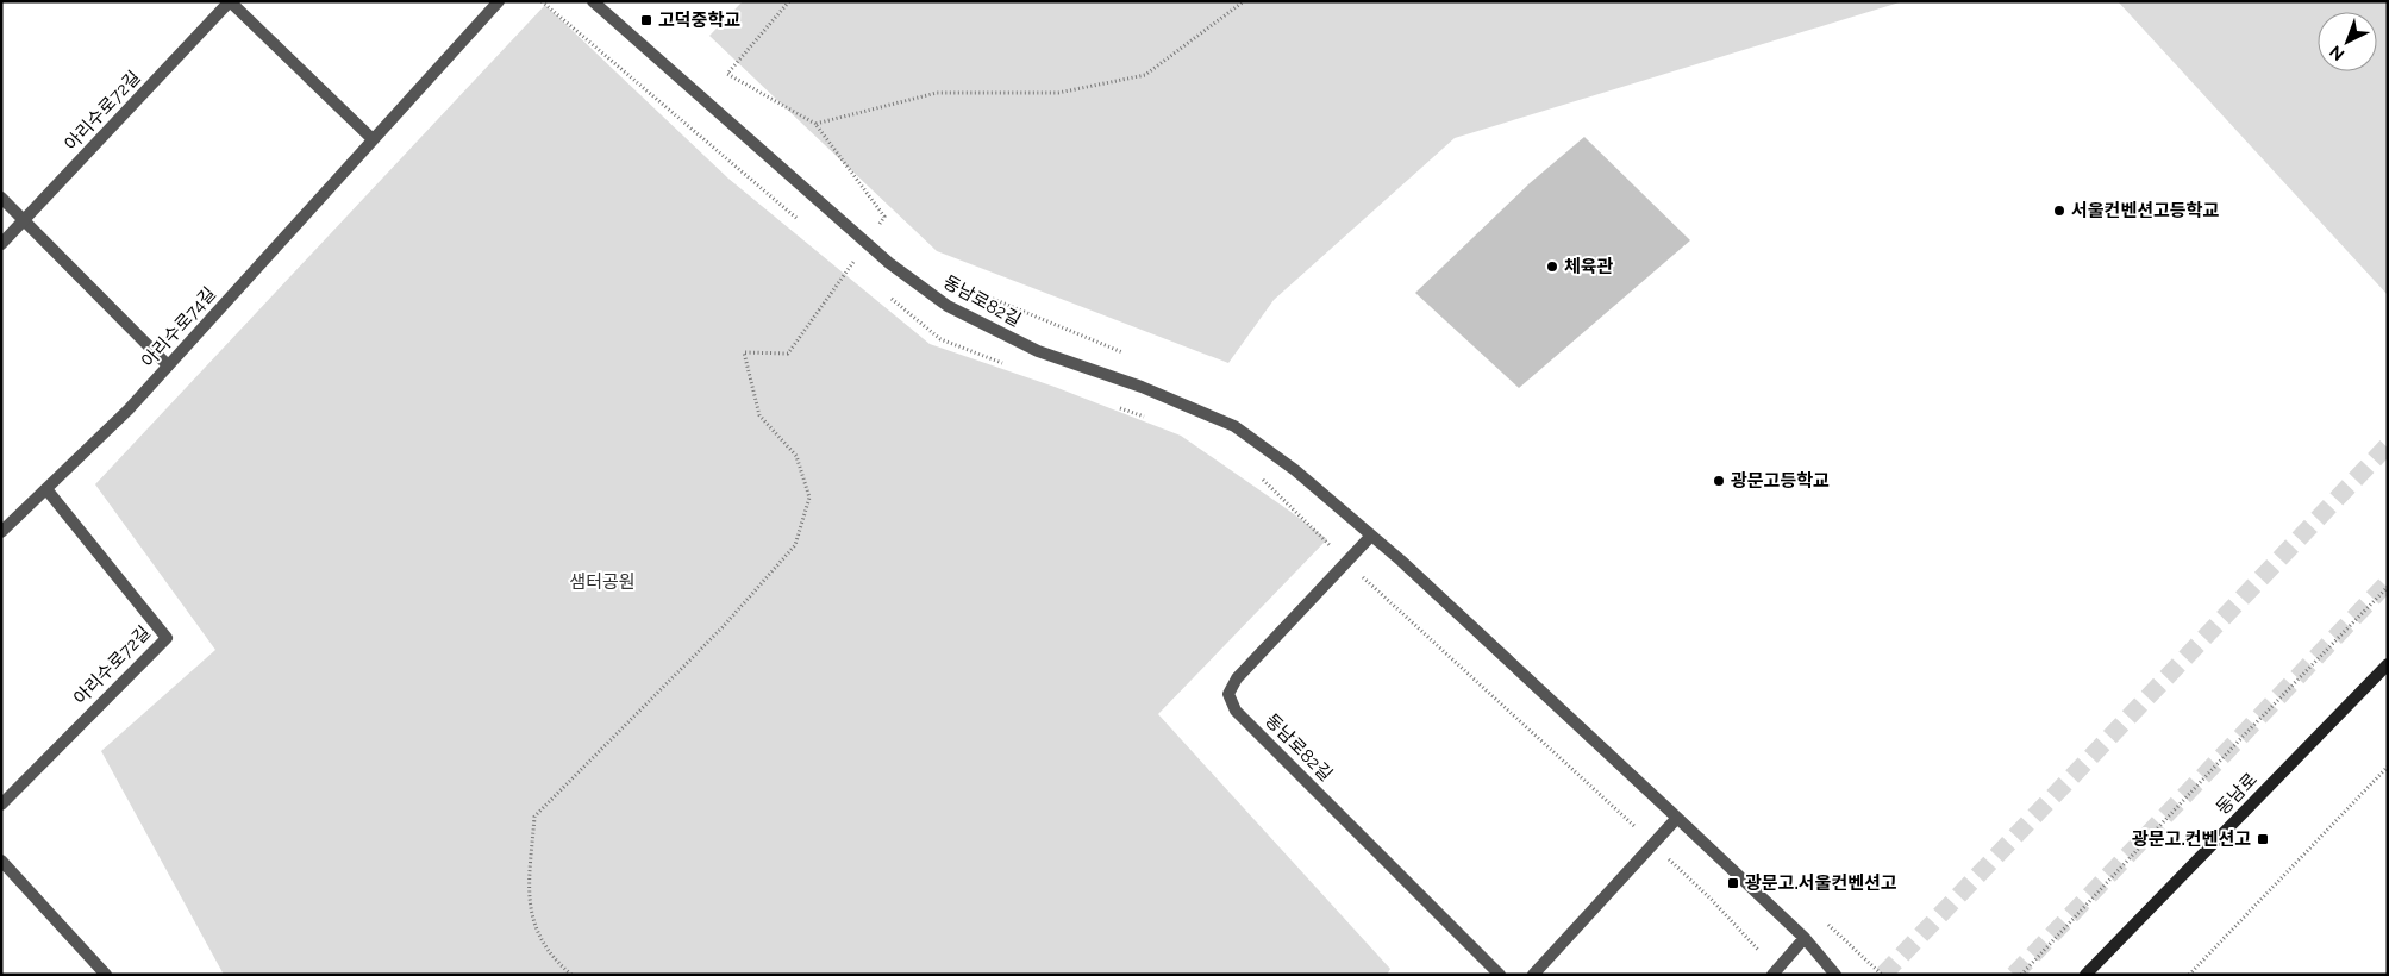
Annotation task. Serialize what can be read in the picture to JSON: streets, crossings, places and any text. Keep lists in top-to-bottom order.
{
  "streets": {
    "main road": ["동남로"],
    "street": ["아리수로72길", "동남로82길", "아리수로74길"]
  },
  "crossings": [
    ["아리수로72길", "아리수로74길"]
  ],
  "parks": ["샘터공원"],
  "places": {
    "transit": ["고덕중학교", "광문고.컨벤션고", "광문고.서울컨벤션고"],
    "other": ["서울컨벤션고등학교", "체육관", "광문고등학교"]
  },
  "north": "bottom left"
}
